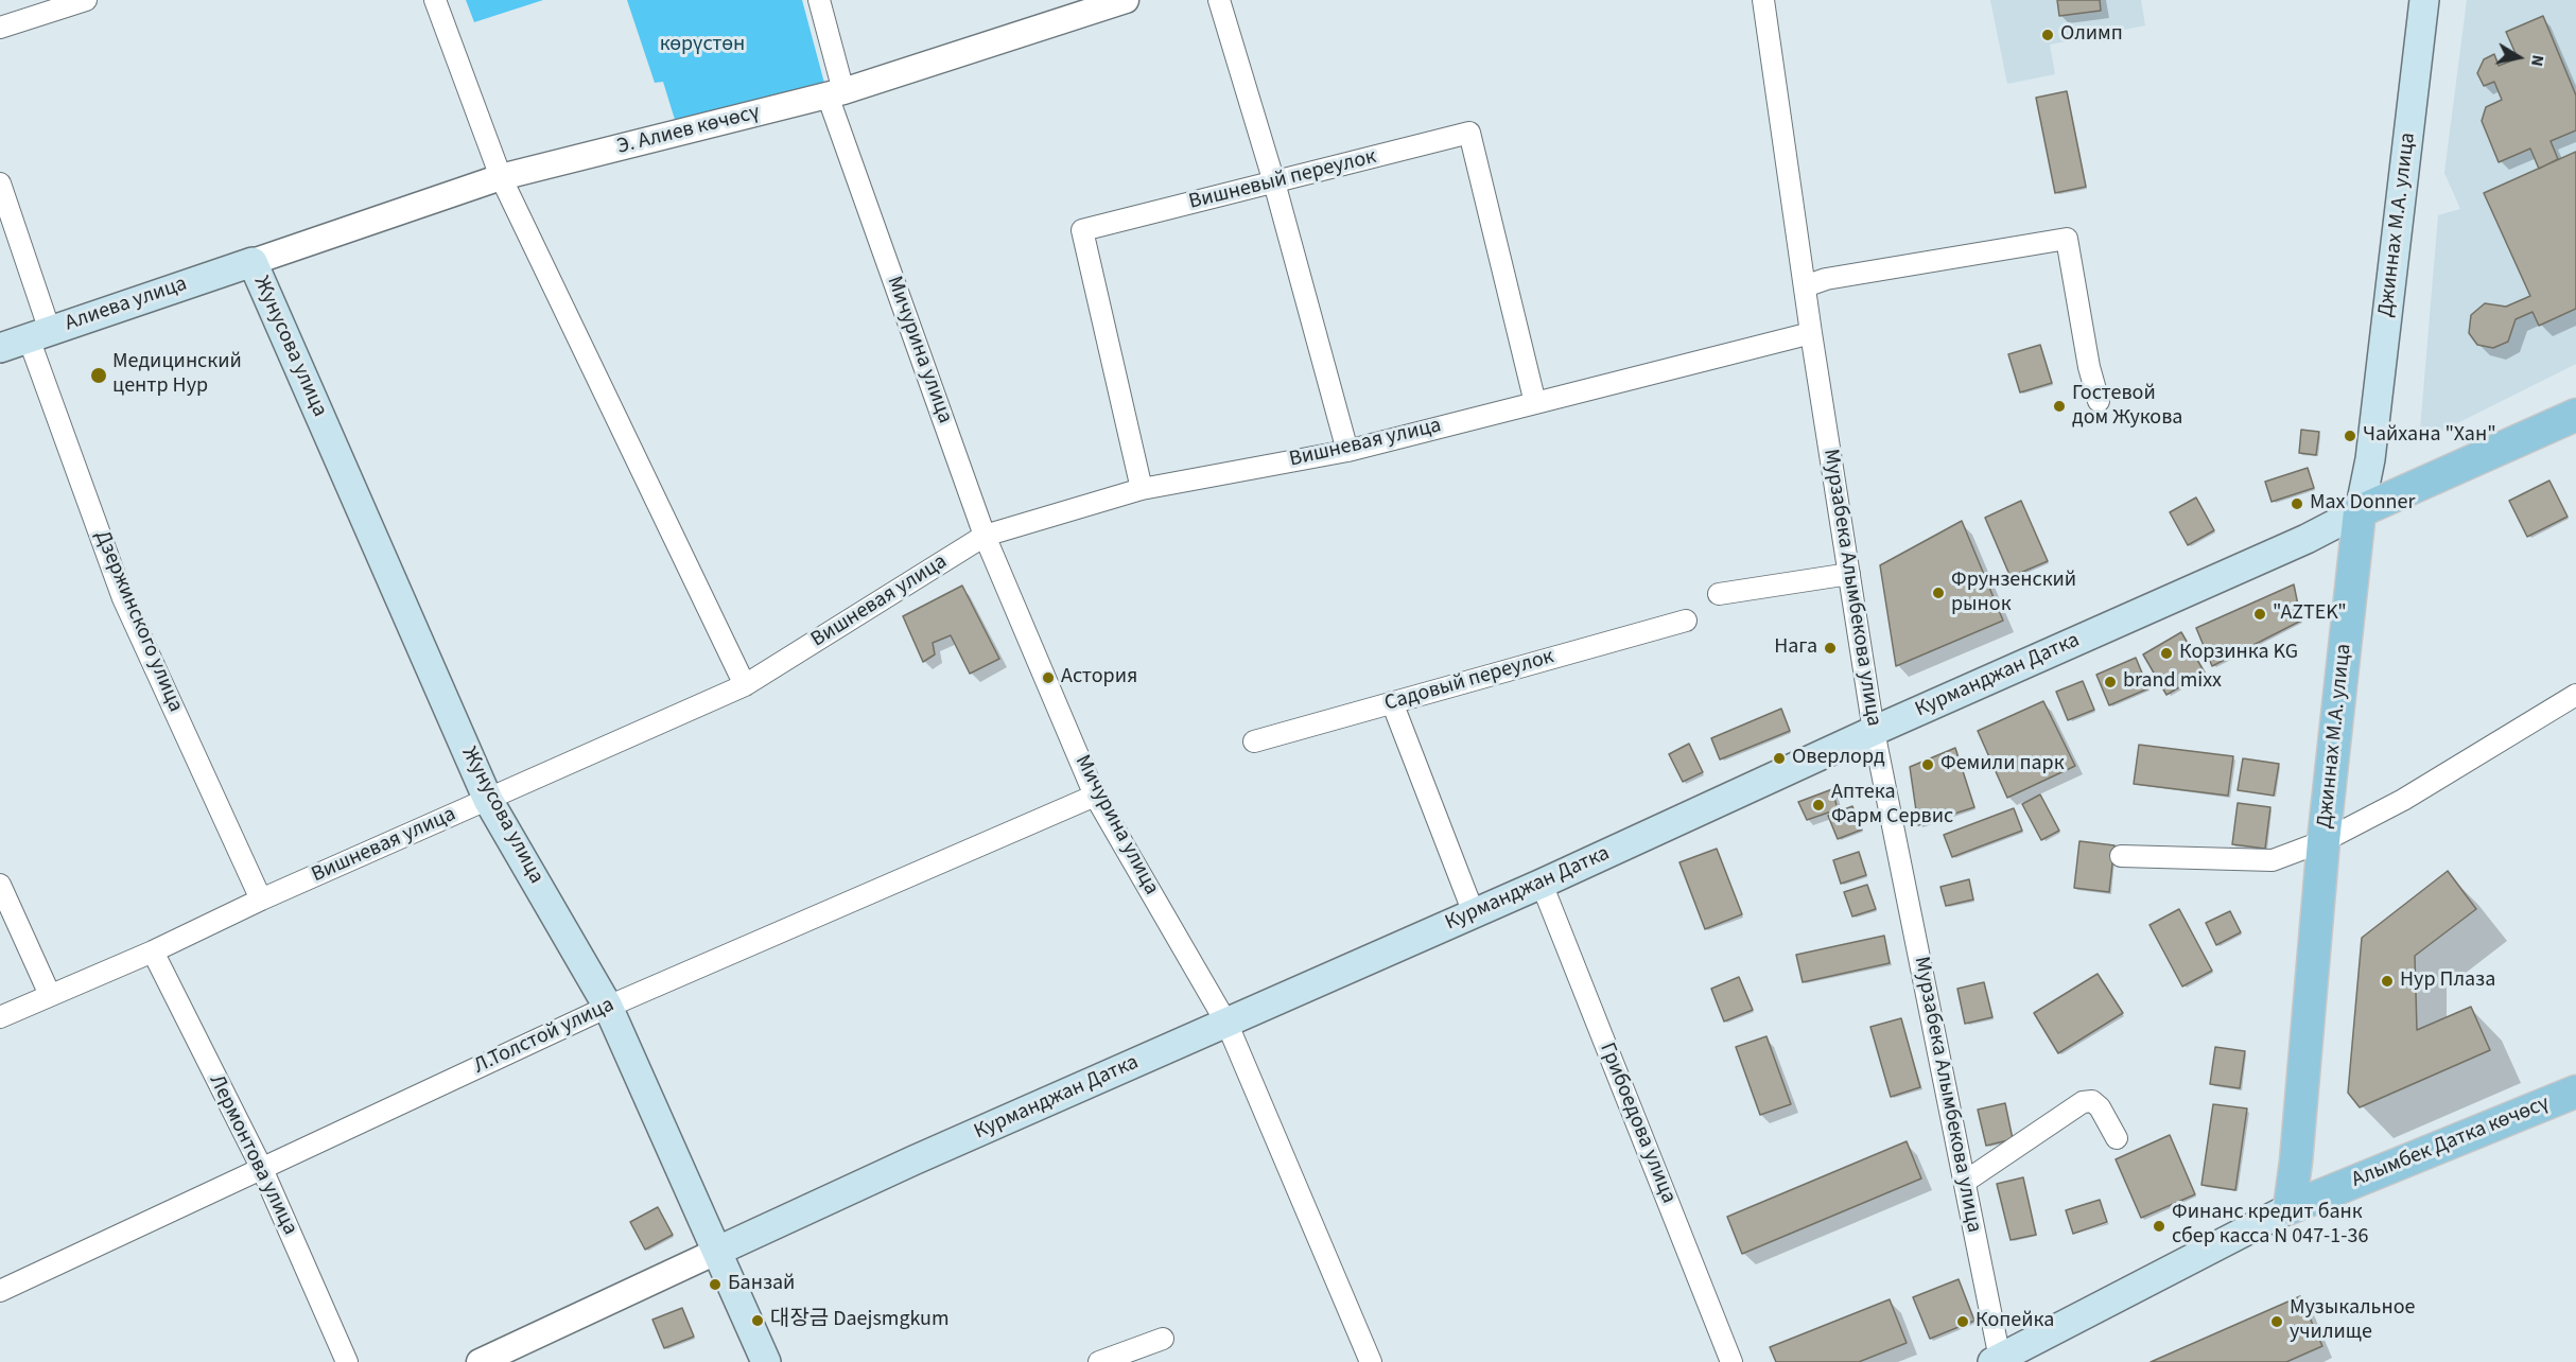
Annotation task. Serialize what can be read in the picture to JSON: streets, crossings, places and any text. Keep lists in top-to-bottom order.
{
  "streets": {
    "main road": [
      "Джиннах М.А. улица",
      "Алиева улица",
      "Жунусова улица",
      "Курманджан Датка",
      "Алымбек Датка көчөсү"
    ],
    "street": [
      "Э. Алиев көчөсү",
      "Вишневый переулок",
      "Мичурина улица",
      "Вишневая улица",
      "Мурзабека Алымбекова улица",
      "Дзержинского улица",
      "Садовый переулок",
      "Л.Толстой улица",
      "Грибоедова улица",
      "Лермонтова улица"
    ]
  },
  "crossings": [
    ["Э. Алиев көчөсү", "Алиева улица"],
    ["Э. Алиев көчөсү", "Жунусова улица"],
    ["Э. Алиев көчөсү", "Мичурина улица"],
    ["Вишневый переулок", "Вишневая улица"],
    ["Джиннах М.А. улица", "Курманджан Датка"],
    ["Джиннах М.А. улица", "Алымбек Датка көчөсү"],
    ["Алиева улица", "Жунусова улица"],
    ["Алиева улица", "Дзержинского улица"],
    ["Жунусова улица", "Вишневая улица"],
    ["Жунусова улица", "Курманджан Датка"],
    ["Жунусова улица", "Л.Толстой улица"],
    ["Мичурина улица", "Вишневая улица"],
    ["Мичурина улица", "Курманджан Датка"],
    ["Мичурина улица", "Л.Толстой улица"],
    ["Вишневая улица", "Мурзабека Алымбекова улица"],
    ["Вишневая улица", "Дзержинского улица"],
    ["Вишневая улица", "Лермонтова улица"],
    ["Мурзабека Алымбекова улица", "Курманджан Датка"],
    ["Курманджан Датка", "Грибоедова улица"],
    ["Л.Толстой улица", "Лермонтова улица"]
  ],
  "parks": ["көрүстөн"],
  "places": [
    "Олимп",
    "Медицинский центр Нур",
    "Гостевой дом Жукова",
    "Чайхана \"Хан\"",
    "Max Donner",
    "Фрунзенский рынок",
    "\"AZTEK\"",
    "Нага",
    "Корзинка KG",
    "Астория",
    "brand mixx",
    "Оверлорд",
    "Фемили парк",
    "Аптека Фарм Сервис",
    "Нур Плаза",
    "Финанс кредит банк сбер касса N 047-1-36",
    "Банзай",
    "대장금 Daejsmgkum",
    "Копейка",
    "Музыкальное училище"
  ],
  "north": "right"
}
